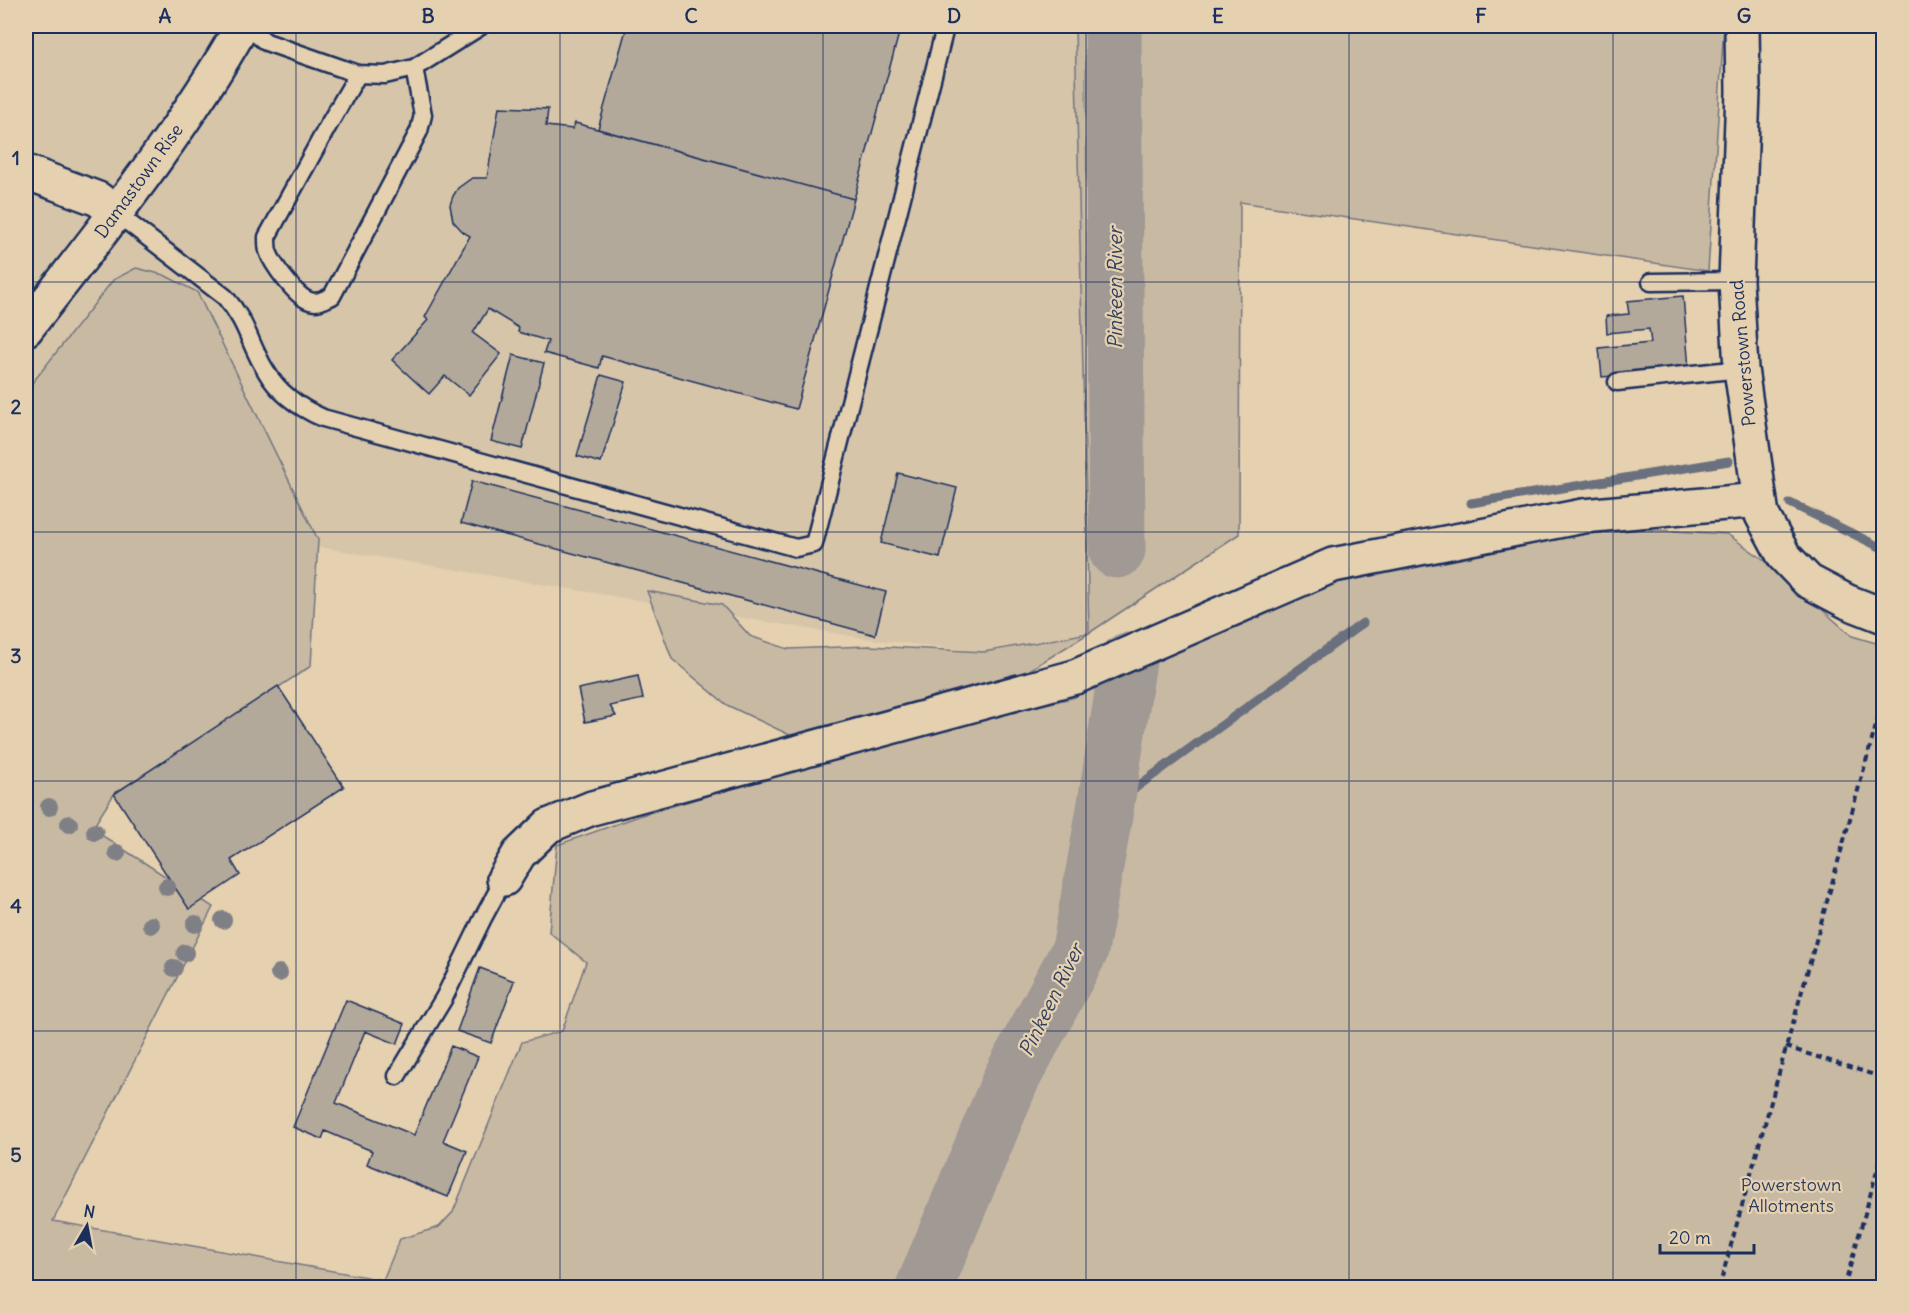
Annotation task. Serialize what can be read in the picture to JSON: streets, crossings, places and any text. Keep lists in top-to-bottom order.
{
  "streets": {
    "street": ["Damastown Rise", "Powerstown Road"]
  },
  "water": ["Pinkeen River"],
  "parks": ["Powerstown Allotments"],
  "scale_bar": "20 m",
  "north": "top",
  "grid": {
    "columns": [
      "A",
      "B",
      "C",
      "D",
      "E",
      "F",
      "G"
    ],
    "rows": [
      "1",
      "2",
      "3",
      "4",
      "5"
    ]
  }
}
